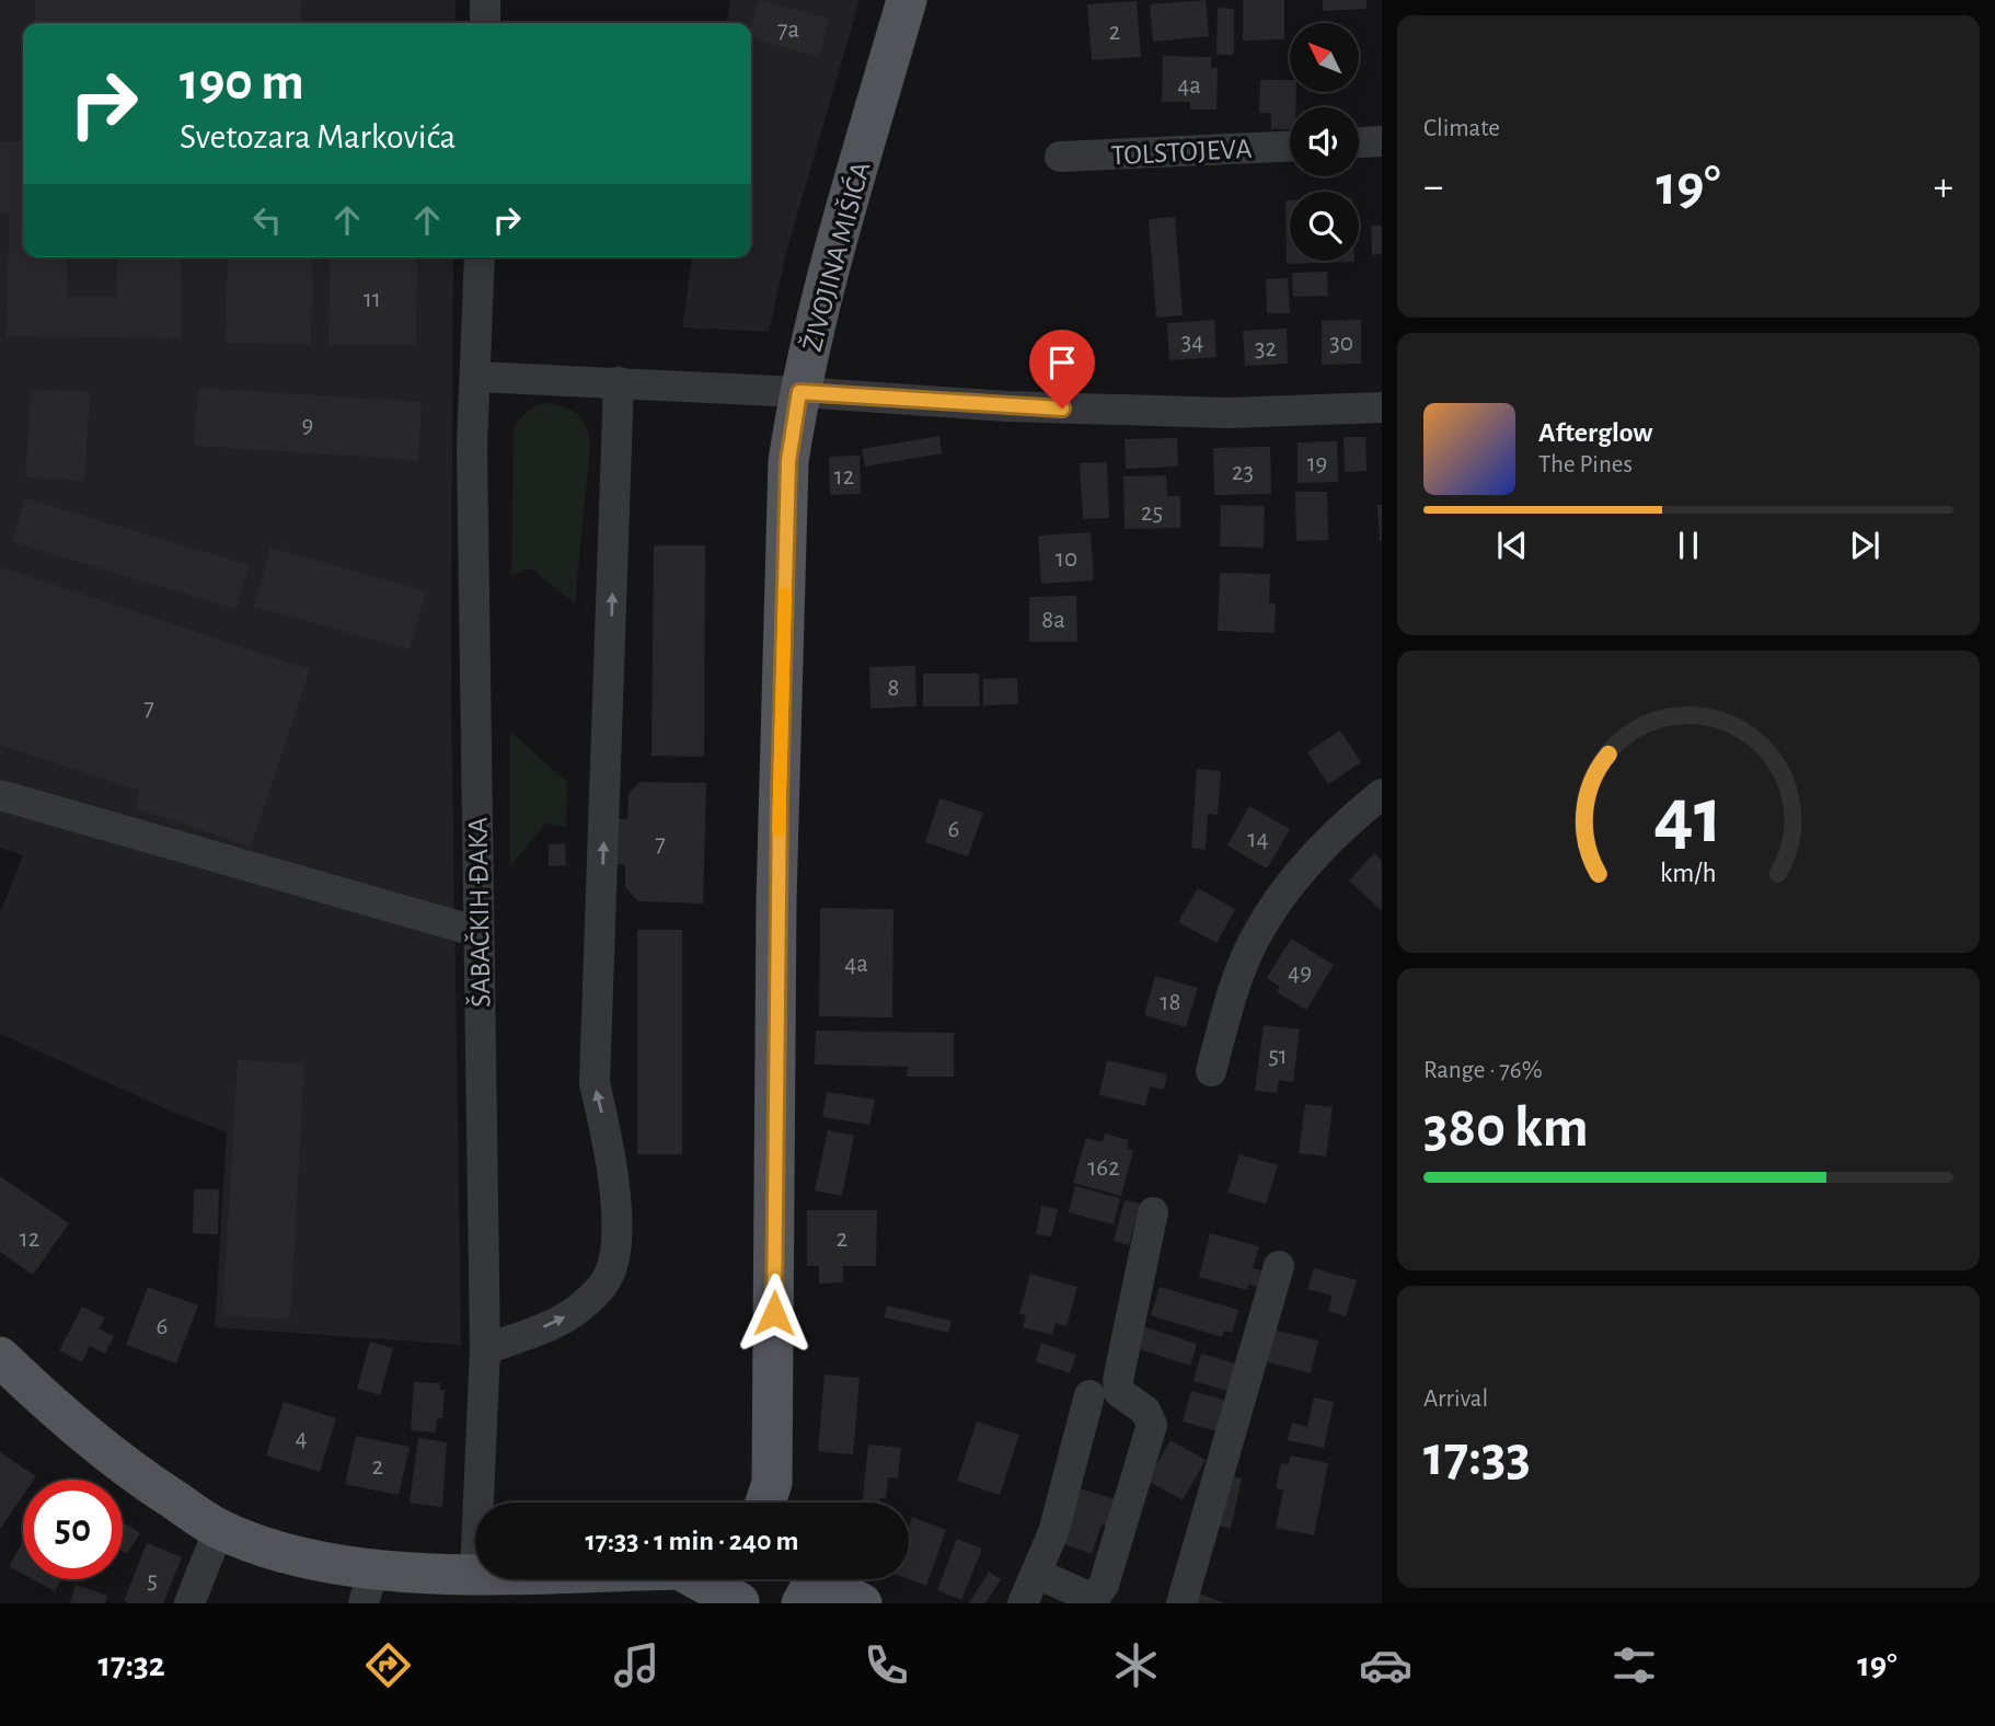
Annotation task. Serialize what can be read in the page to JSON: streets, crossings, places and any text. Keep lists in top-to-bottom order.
{
  "streets": {
    "main road": ["ŽIVOJINA MIŠIĆA"],
    "street": ["TOLSTOJEVA", "ŠABAČKIH ĐAKA"]
  },
  "house_numbers": [
    "7a",
    "2",
    "4a",
    "11",
    "34",
    "30",
    "32",
    "9",
    "19",
    "23",
    "12",
    "25",
    "10",
    "8a",
    "8",
    "7",
    "6",
    "14",
    "7",
    "4a",
    "49",
    "18",
    "51",
    "162",
    "12",
    "2",
    "6",
    "4",
    "2",
    "5"
  ],
  "north": "top left",
  "page": {
    "tile": [
      "Climate",
      ["Range · 76%", "380 km"],
      ["Arrival", "17:33"]
    ],
    "turn": ["190 m", "Svetozara Markovića"],
    "heat": ["−", "19°", "+"],
    "song": ["Afterglow", "The Pines"],
    "limit": "50",
    "trip": "17:33 · 1 min · 240 m",
    "tabs": ["17:32", "19°"],
    "gauge": ["41", "km/h"]
  }
}
